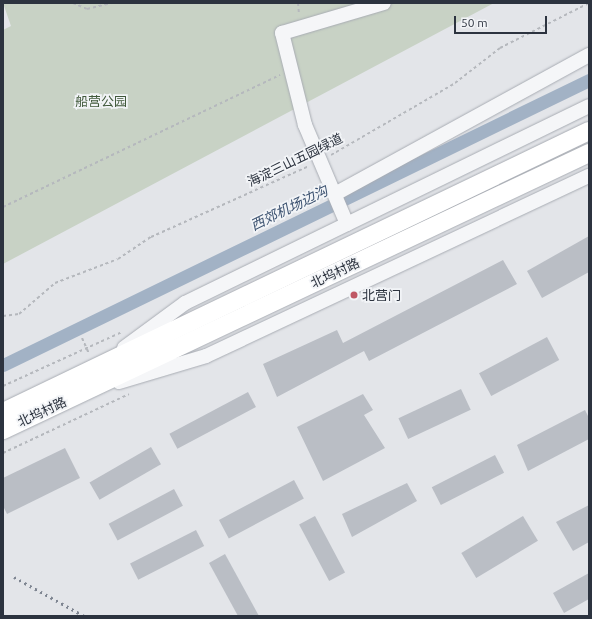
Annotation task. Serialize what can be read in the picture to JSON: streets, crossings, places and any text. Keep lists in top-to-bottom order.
{
  "streets": {
    "main road": ["北坞村路"],
    "path": ["海淀三山五园绿道"]
  },
  "water": ["西郊机场边沟"],
  "parks": ["船营公园"],
  "places": ["北营门"],
  "scale_bar": "50 m"
}
